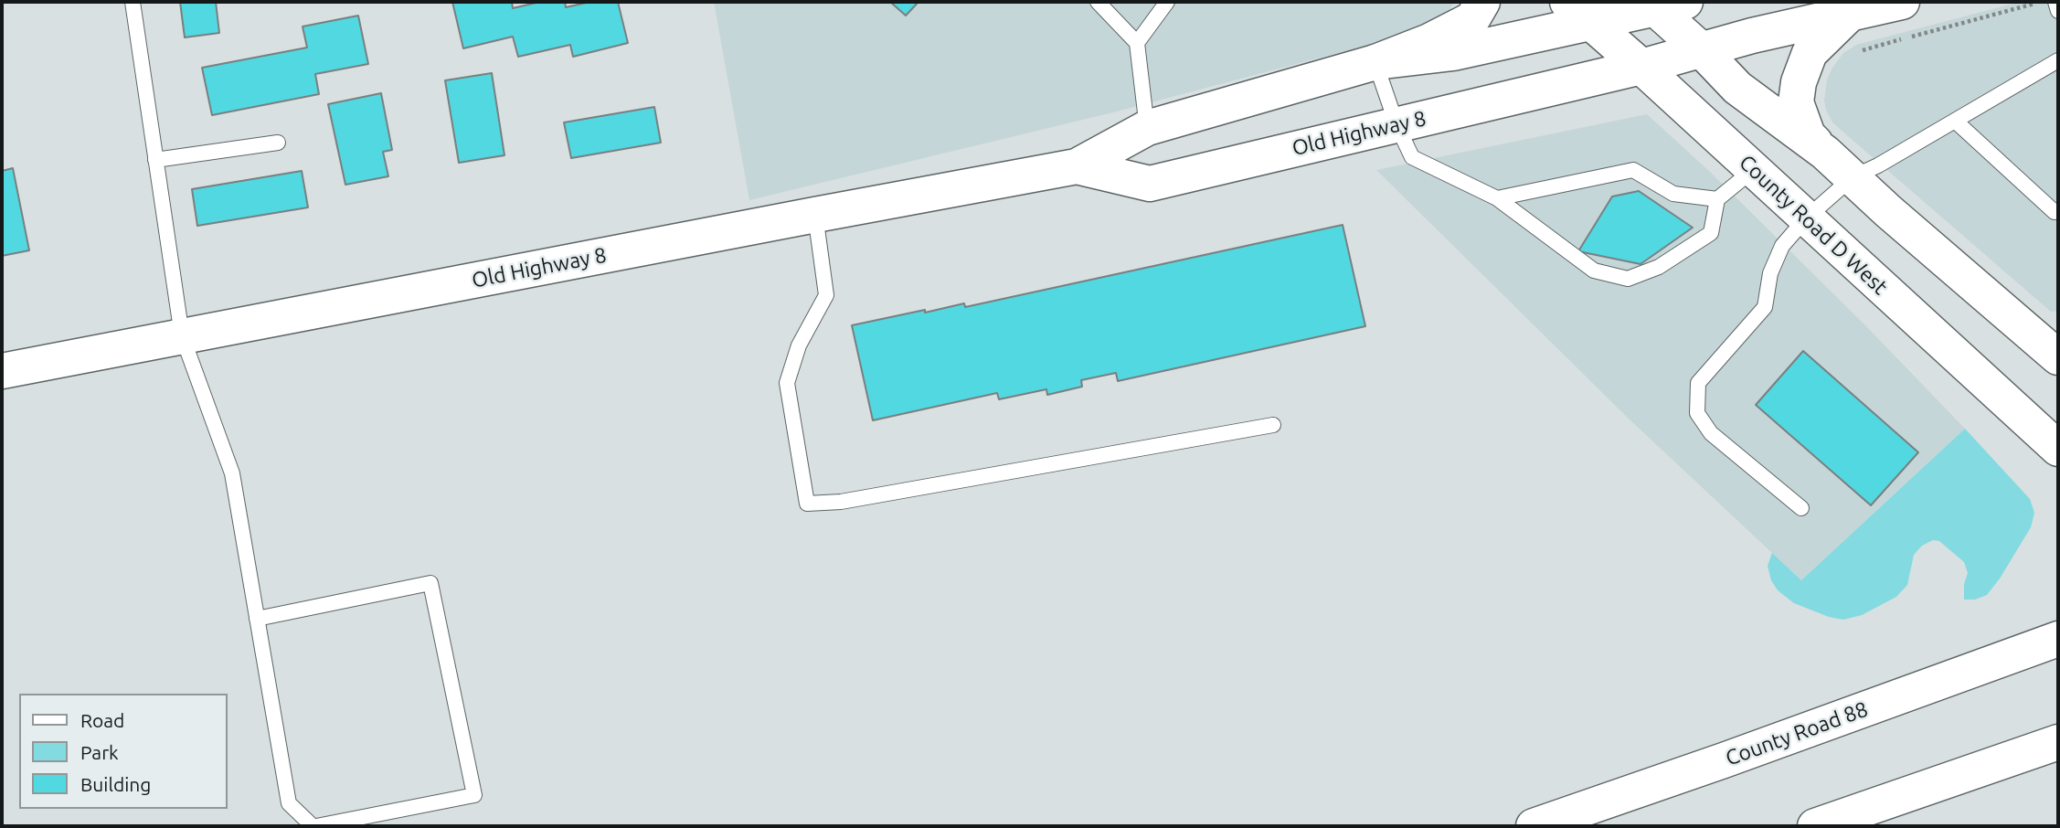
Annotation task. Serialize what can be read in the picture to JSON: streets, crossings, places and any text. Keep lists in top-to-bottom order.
{
  "streets": {
    "street": ["Old Highway 8", "County Road D West", "County Road 88"]
  },
  "crossings": [
    ["Old Highway 8", "County Road D West"]
  ],
  "legend": ["Road", "Park", "Building"]
}
